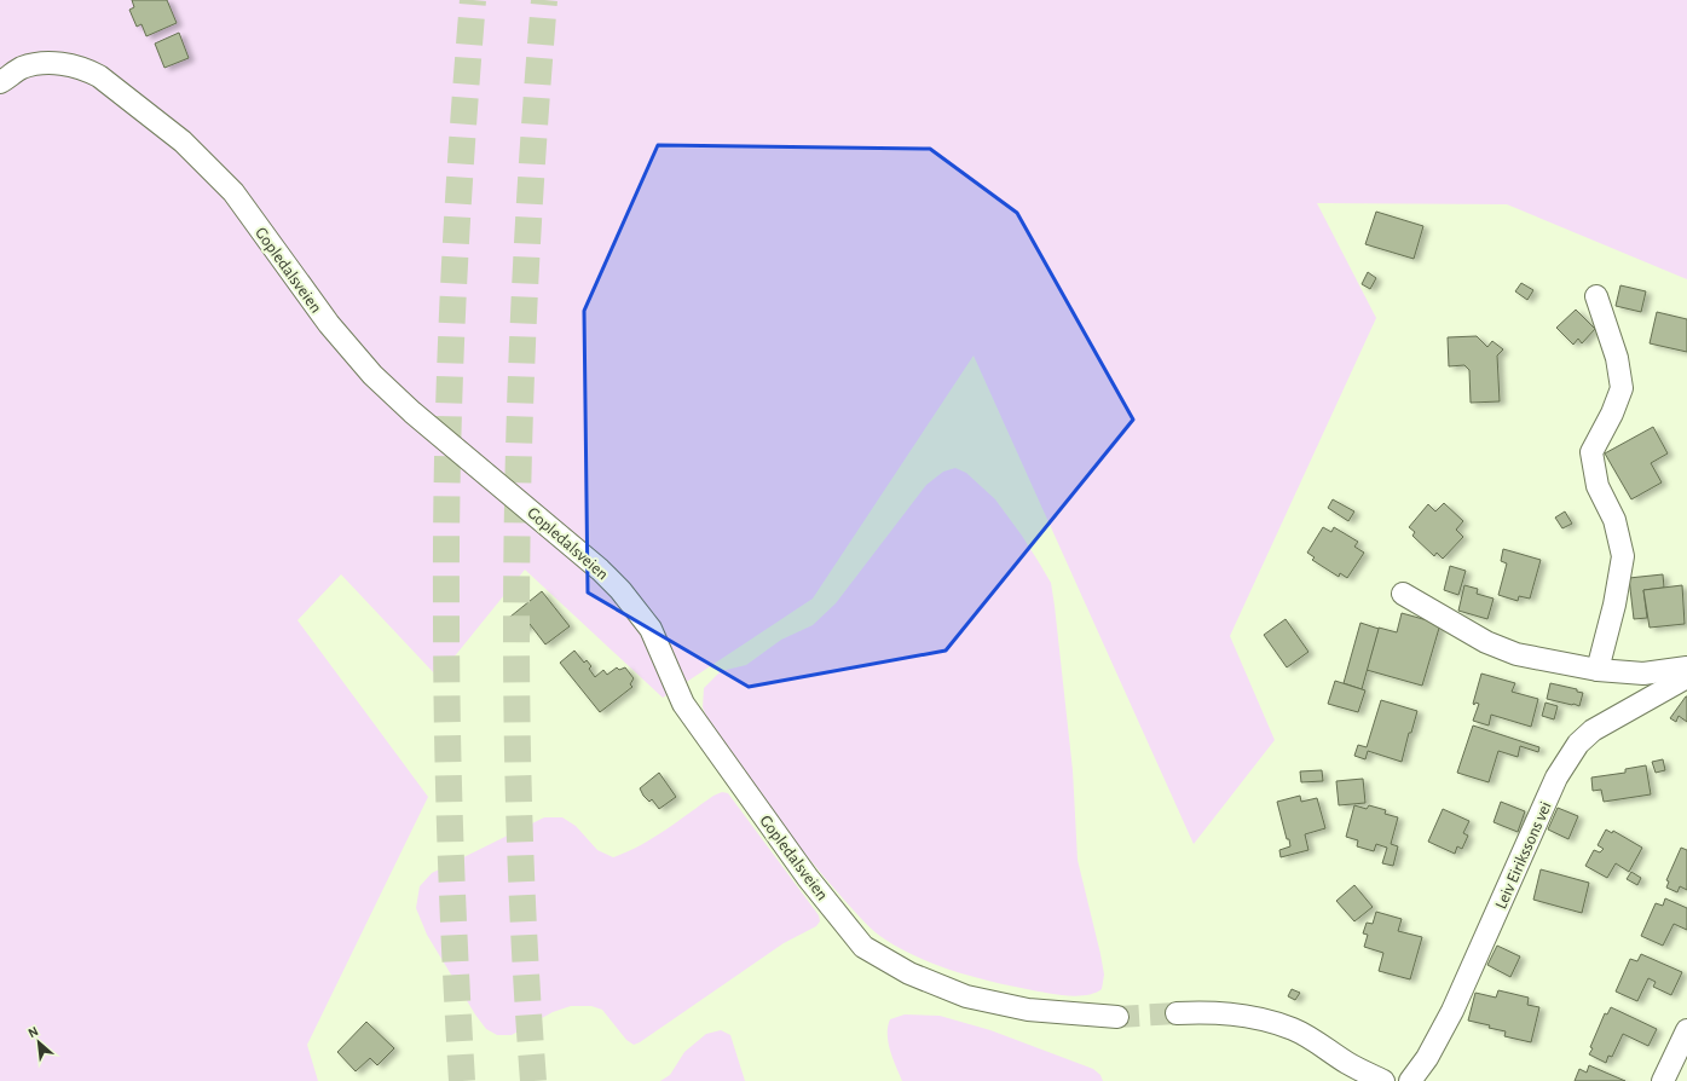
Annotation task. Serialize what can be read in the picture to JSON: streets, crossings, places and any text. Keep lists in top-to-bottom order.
{
  "streets": {
    "street": ["Gopledalsveien", "Leiv Eirikssons vei"]
  },
  "north": "top left"
}
